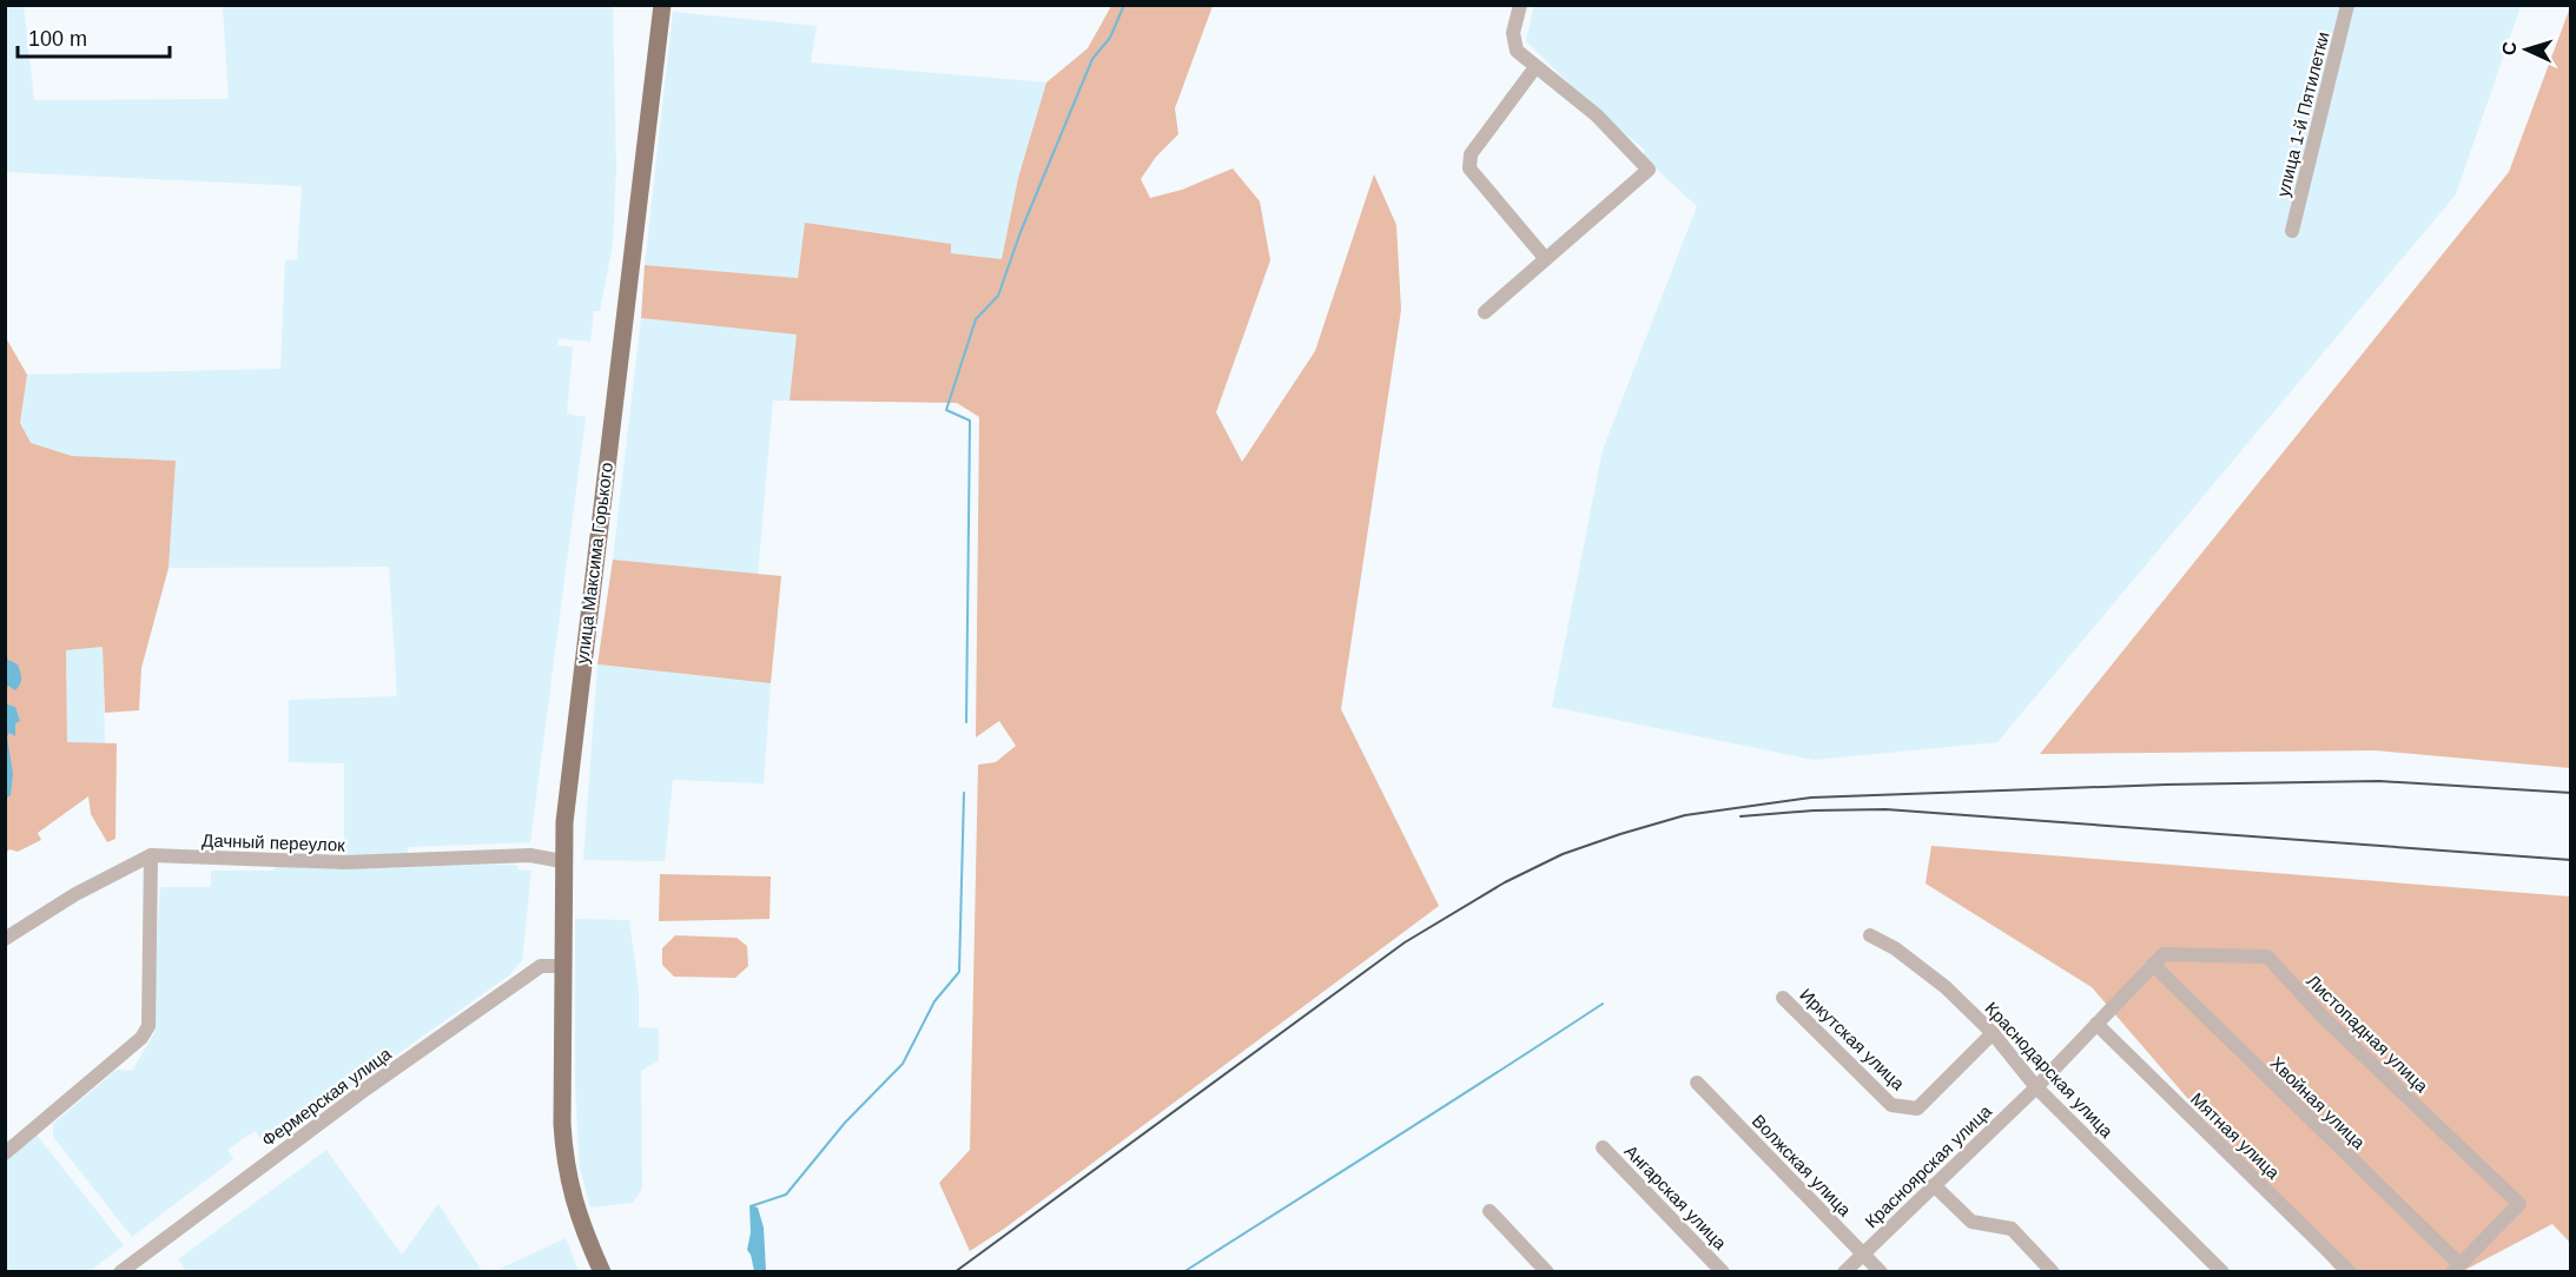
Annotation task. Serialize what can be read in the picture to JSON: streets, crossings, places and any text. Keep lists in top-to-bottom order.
{
  "streets": {
    "main road": ["улица Максима Горького"],
    "street": [
      "улица 1-й Пятилетки",
      "Дачный переулок",
      "Листопадная улица",
      "Иркутская улица",
      "Краснодарская улица",
      "Фермерская улица",
      "Хвойная улица",
      "Мятная улица",
      "Волжская улица",
      "Красноярская улица",
      "Ангарская улица"
    ]
  },
  "crossings": [
    ["улица Максима Горького", "Дачный переулок"],
    ["улица Максима Горького", "Фермерская улица"],
    ["Листопадная улица", "Хвойная улица"],
    ["Листопадная улица", "Красноярская улица"],
    ["Иркутская улица", "Краснодарская улица"],
    ["Краснодарская улица", "Красноярская улица"],
    ["Хвойная улица", "Красноярская улица"],
    ["Мятная улица", "Красноярская улица"],
    ["Волжская улица", "Красноярская улица"]
  ],
  "scale_bar": "100 m",
  "north": "left"
}
